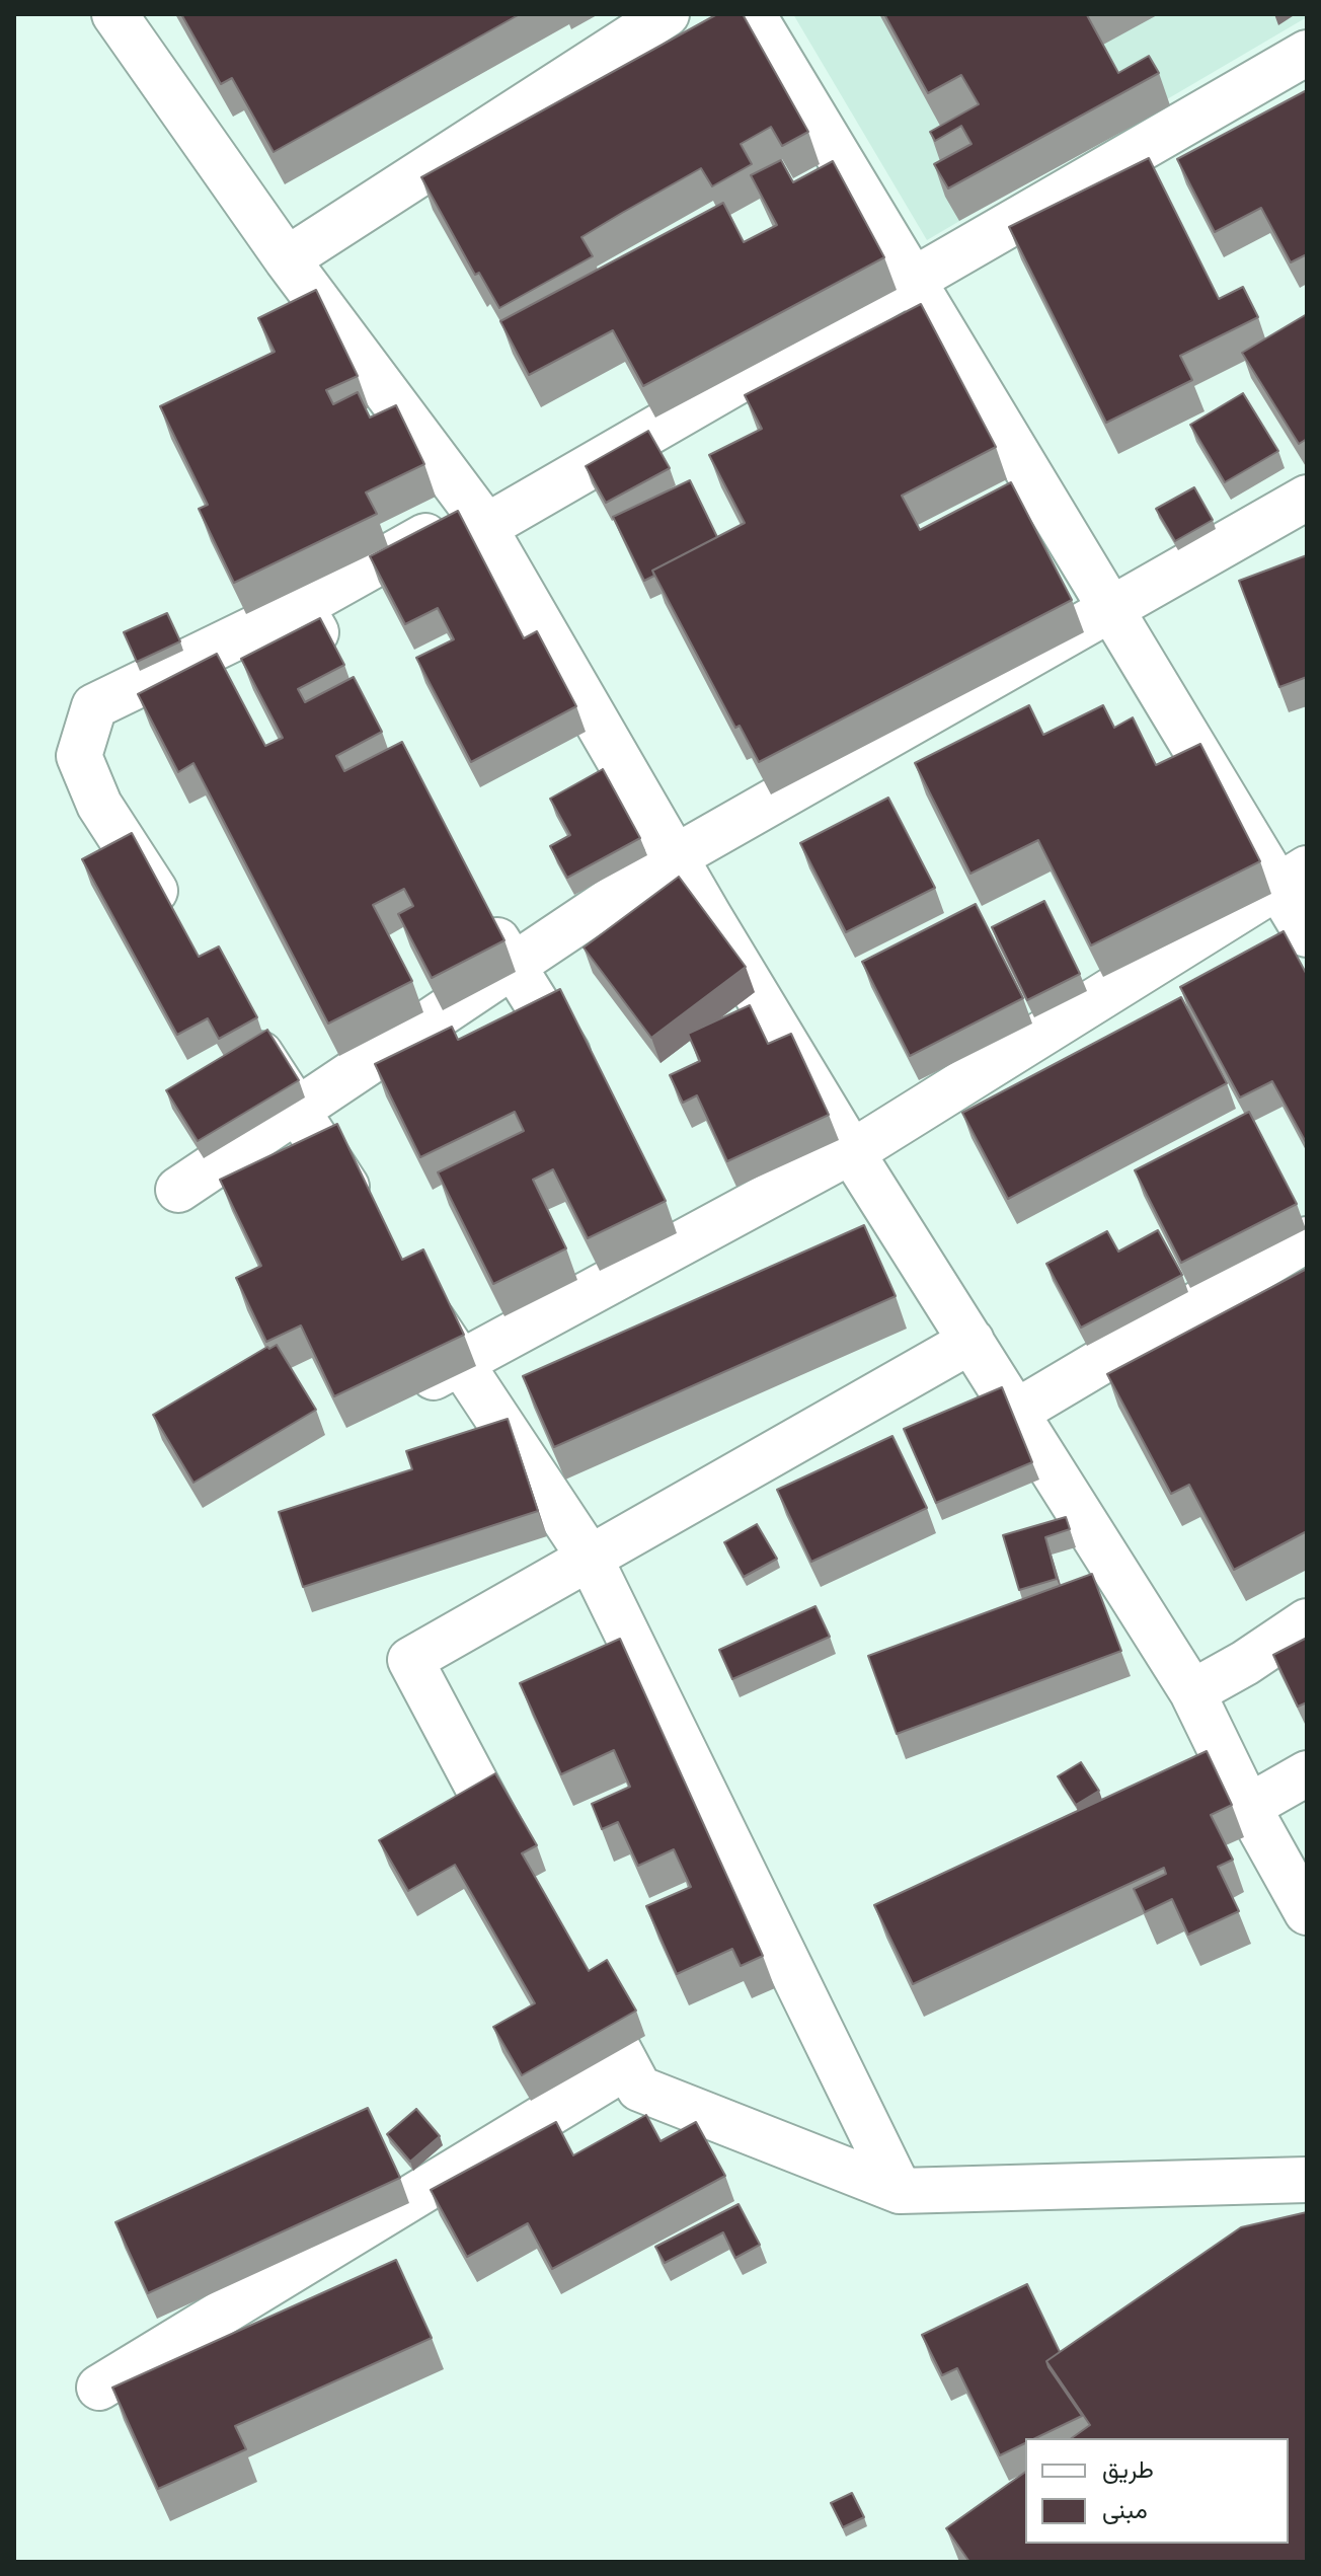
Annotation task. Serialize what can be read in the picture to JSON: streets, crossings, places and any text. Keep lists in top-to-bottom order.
{
  "legend": ["طريق", "مبنى"]
}
